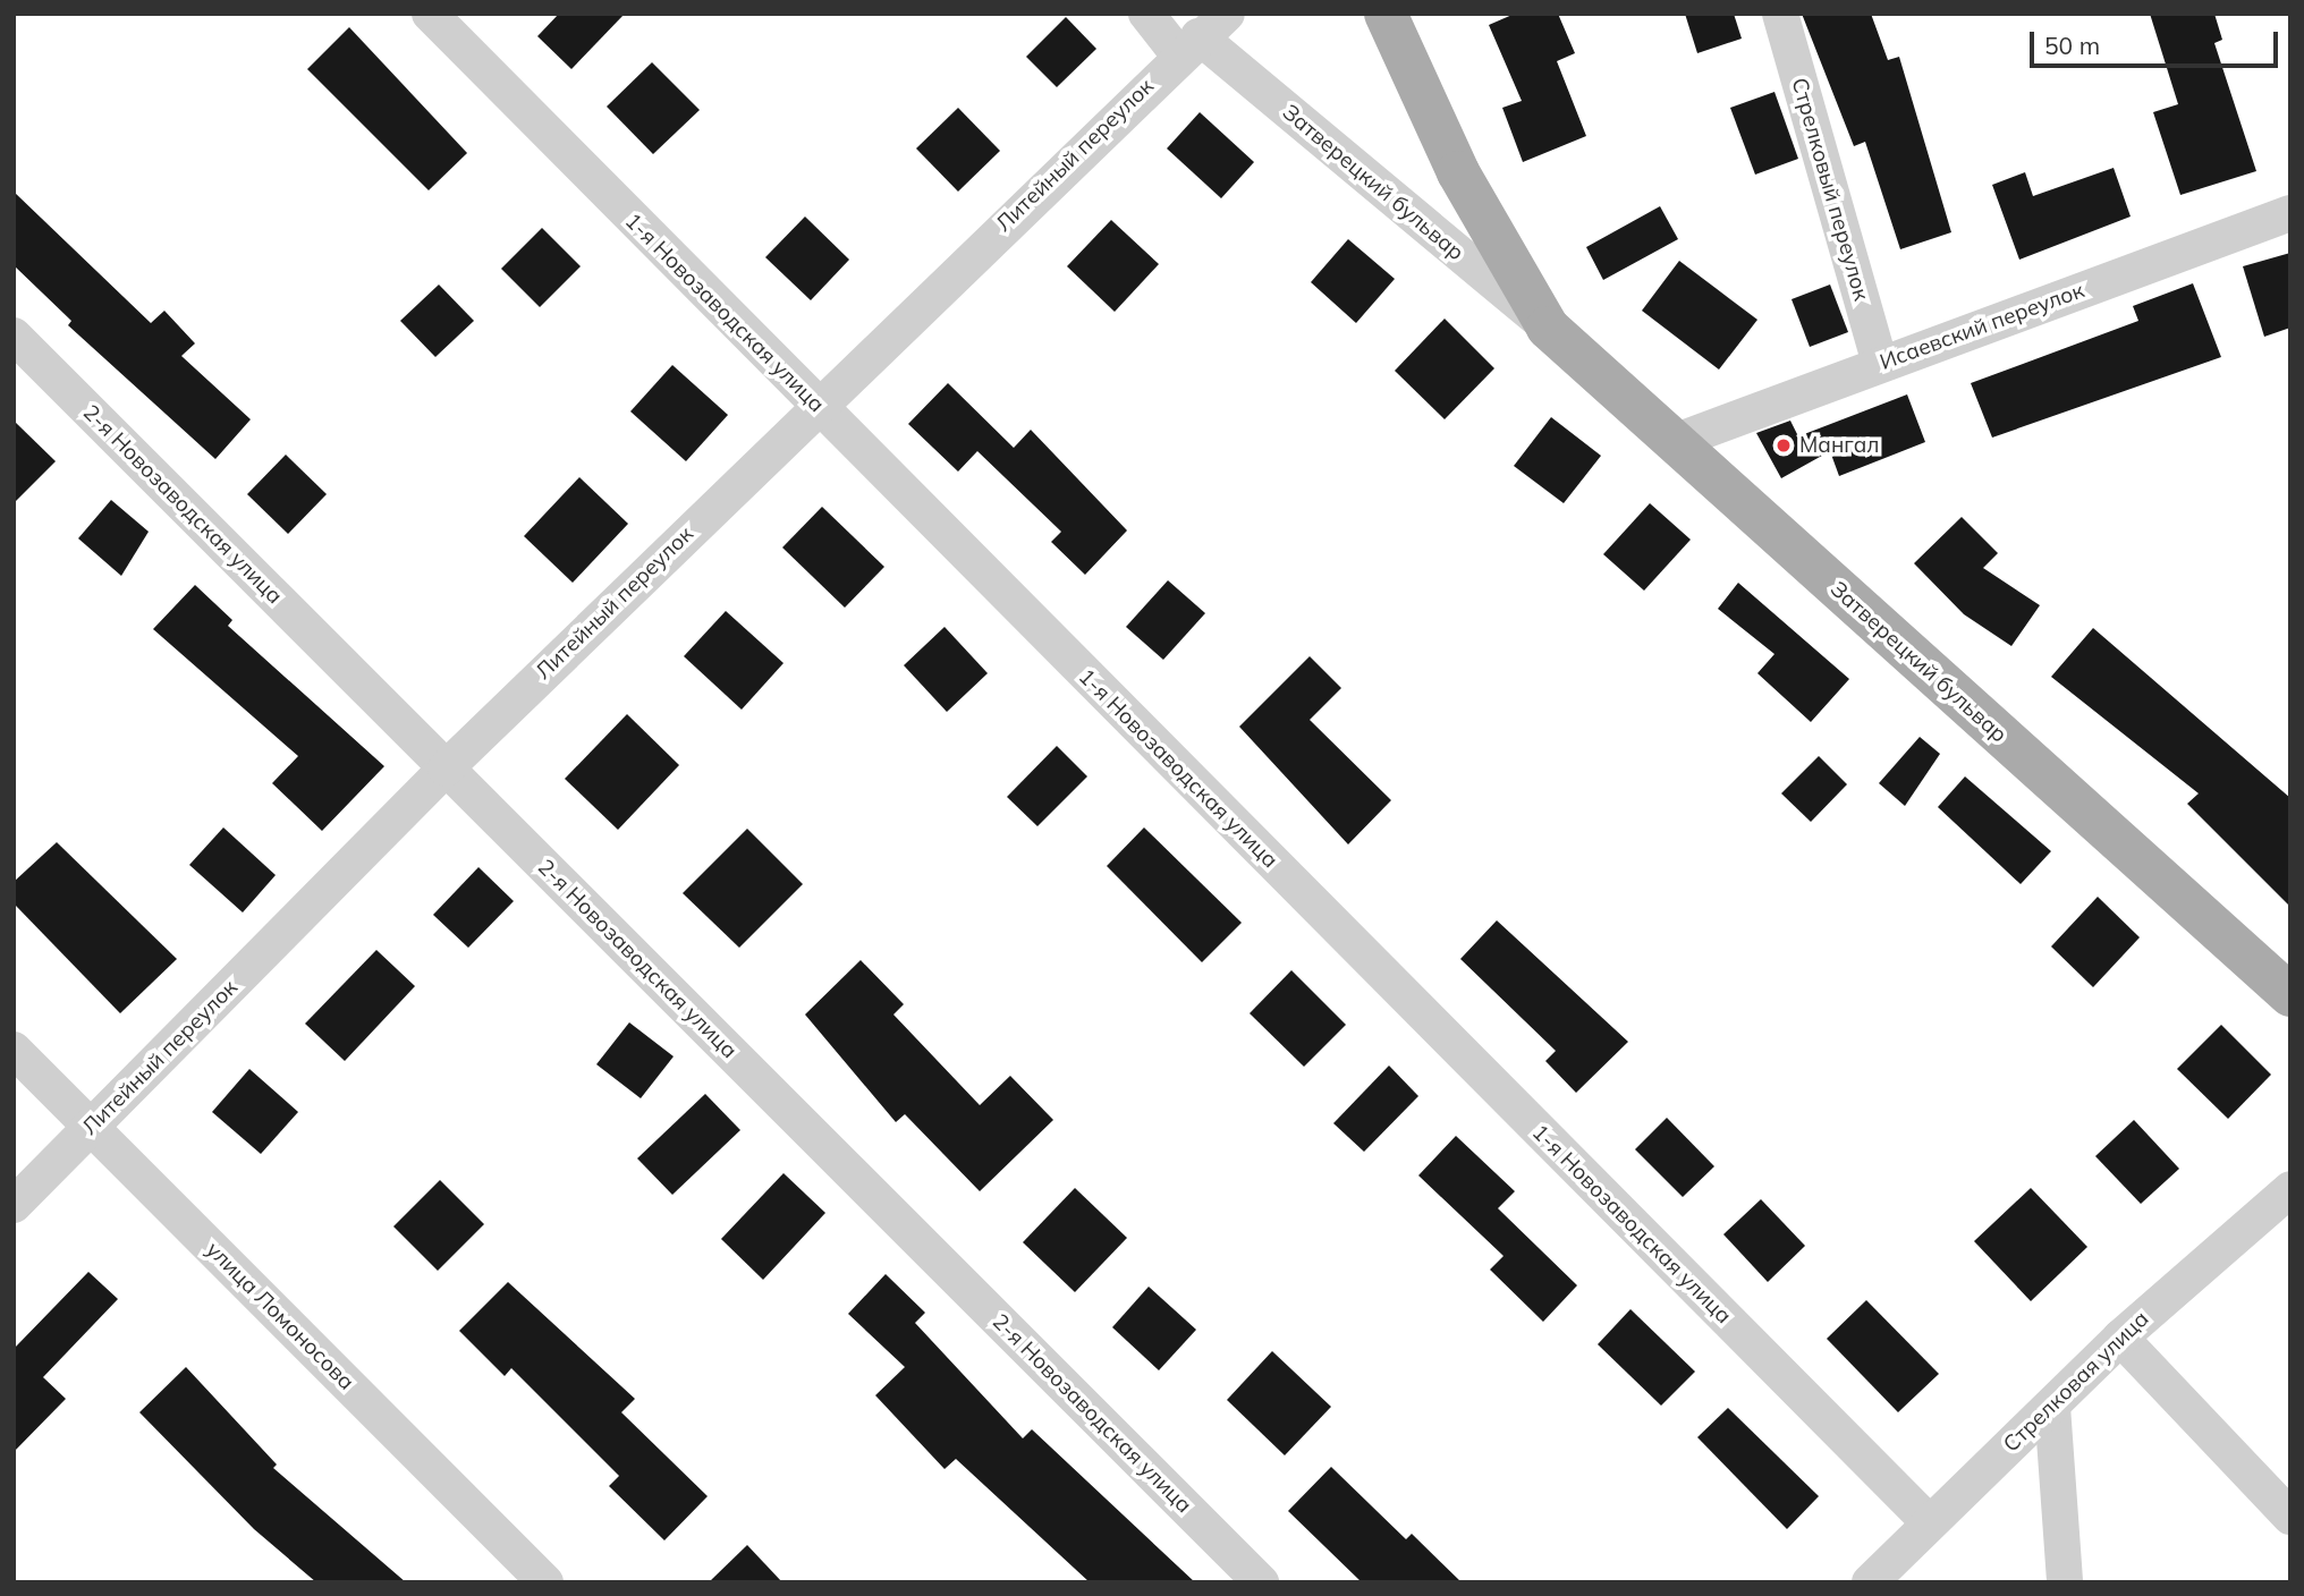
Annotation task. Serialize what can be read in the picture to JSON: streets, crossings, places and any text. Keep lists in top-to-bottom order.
{
  "streets": {
    "main road": ["Затверецкий бульвар"],
    "street": [
      "Литейный переулок",
      "Стрелковый переулок",
      "1-я Новозаводская улица",
      "Исаевский переулок",
      "2-я Новозаводская улица",
      "улица Ломоносова",
      "Стрелковая улица"
    ]
  },
  "crossings": [
    ["Литейный переулок", "Затверецкий бульвар"],
    ["Литейный переулок", "1-я Новозаводская улица"],
    ["Литейный переулок", "2-я Новозаводская улица"],
    ["Литейный переулок", "улица Ломоносова"],
    ["Затверецкий бульвар", "Исаевский переулок"],
    ["Стрелковый переулок", "Исаевский переулок"],
    ["1-я Новозаводская улица", "Стрелковая улица"]
  ],
  "places": ["Мангал"],
  "scale_bar": "50 m"
}
